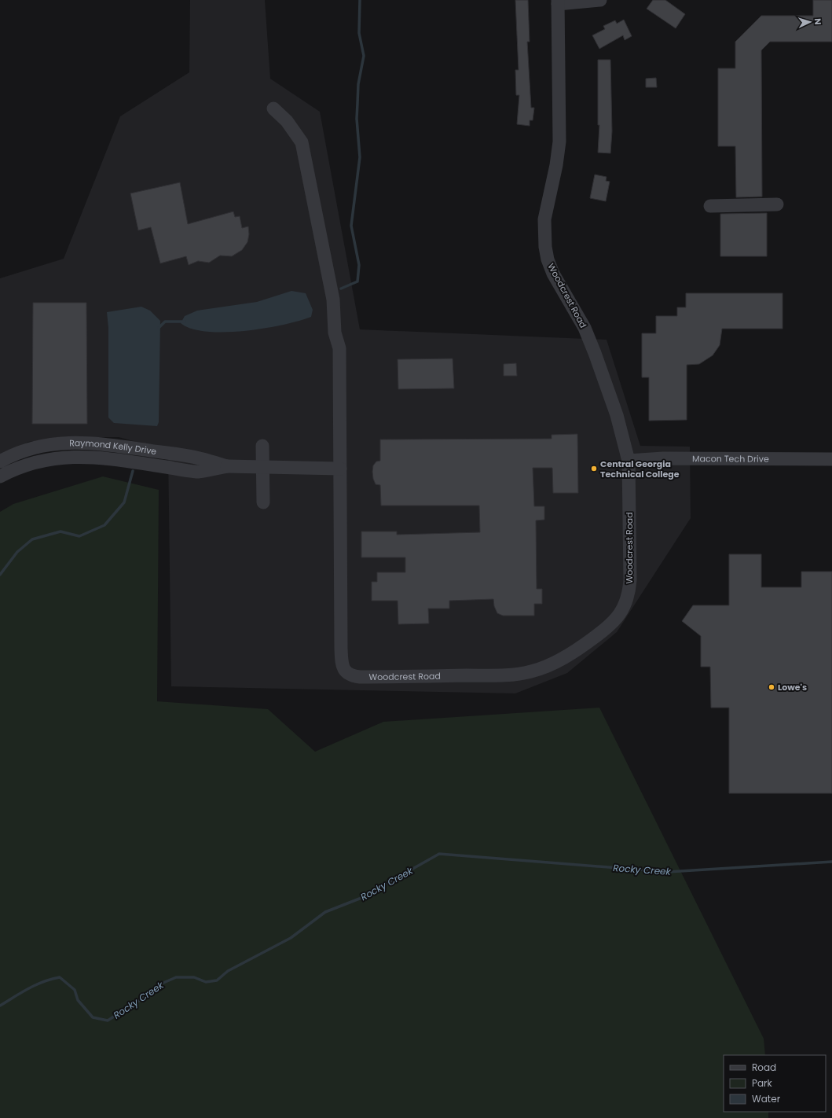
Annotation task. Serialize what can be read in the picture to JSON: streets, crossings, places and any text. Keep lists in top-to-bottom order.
{
  "streets": {
    "street": ["Woodcrest Road", "Raymond Kelly Drive", "Macon Tech Drive"]
  },
  "crossings": [
    ["Woodcrest Road", "Raymond Kelly Drive"],
    ["Woodcrest Road", "Macon Tech Drive"]
  ],
  "water": ["Rocky Creek"],
  "places": ["Central Georgia Technical College", "Lowe's"],
  "legend": ["Road", "Park", "Water"],
  "north": "right"
}
